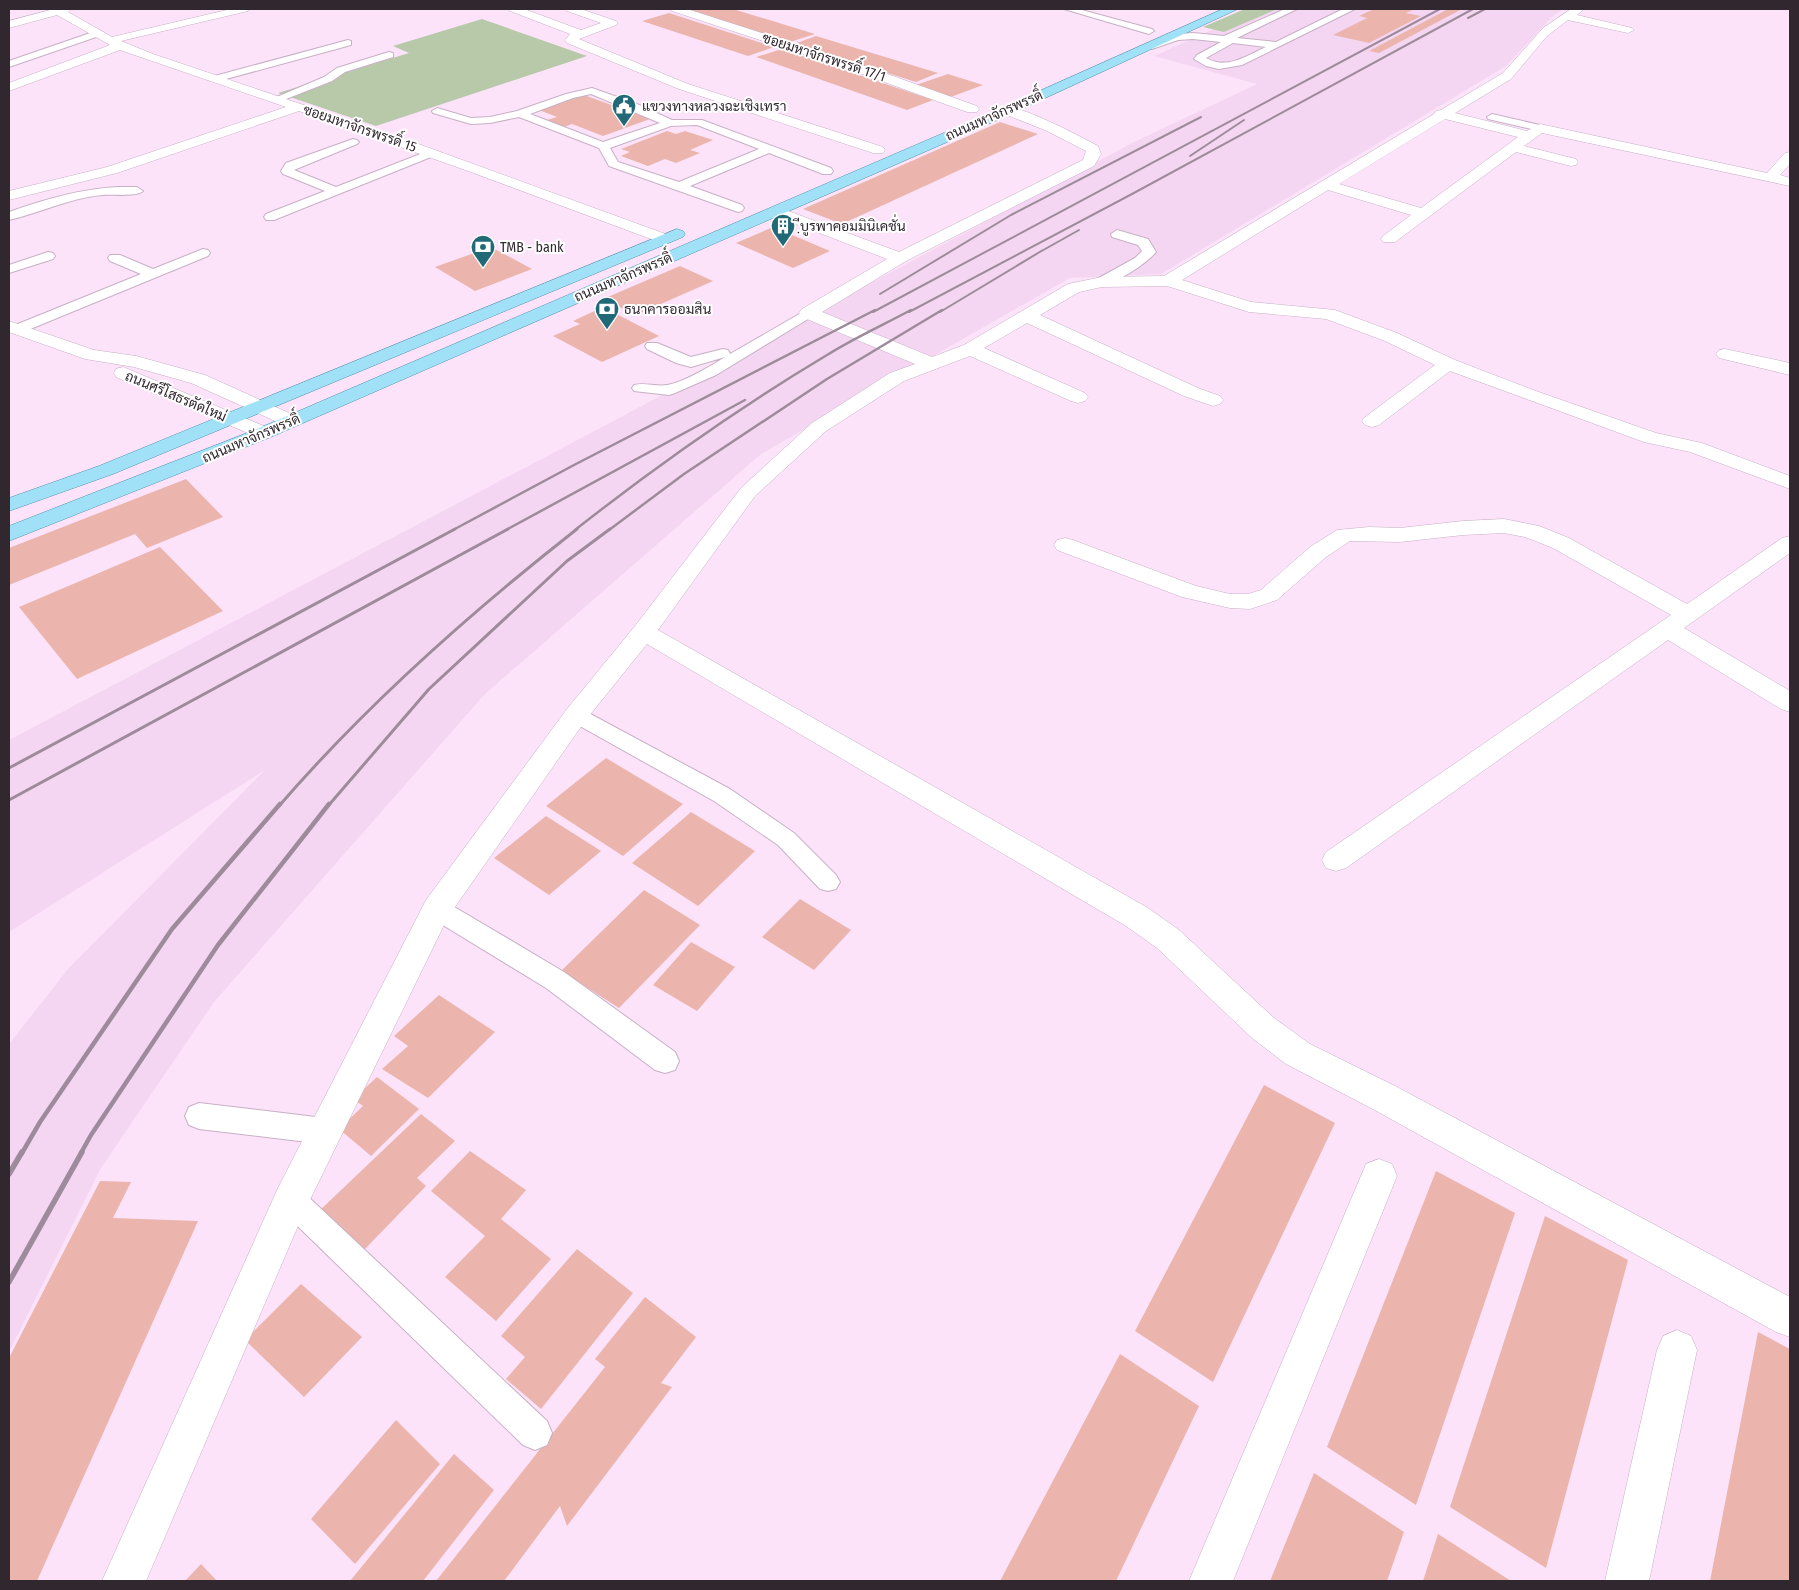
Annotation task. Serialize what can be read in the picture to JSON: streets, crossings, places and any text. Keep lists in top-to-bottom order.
{
  "streets": {
    "main road": ["ถนนมหาจักรพรรดิ์"],
    "street": ["ซอยมหาจักรพรรดิ์ 17/1", "ซอยมหาจักรพรรดิ์ 15", "ถนนศรีโสธรตัดใหม่"]
  },
  "crossings": [
    ["ซอยมหาจักรพรรดิ์ 17/1", "ถนนมหาจักรพรรดิ์"],
    ["ถนนมหาจักรพรรดิ์", "ซอยมหาจักรพรรดิ์ 15"],
    ["ถนนมหาจักรพรรดิ์", "ถนนศรีโสธรตัดใหม่"]
  ],
  "places": {
    "public building": ["แขวงทางหลวงฉะเชิงเทรา"],
    "building": ["ฺีบูรพาคอมมินิเคชั่น"],
    "bank": ["TMB - bank", "ธนาคารออมสิน"]
  }
}
